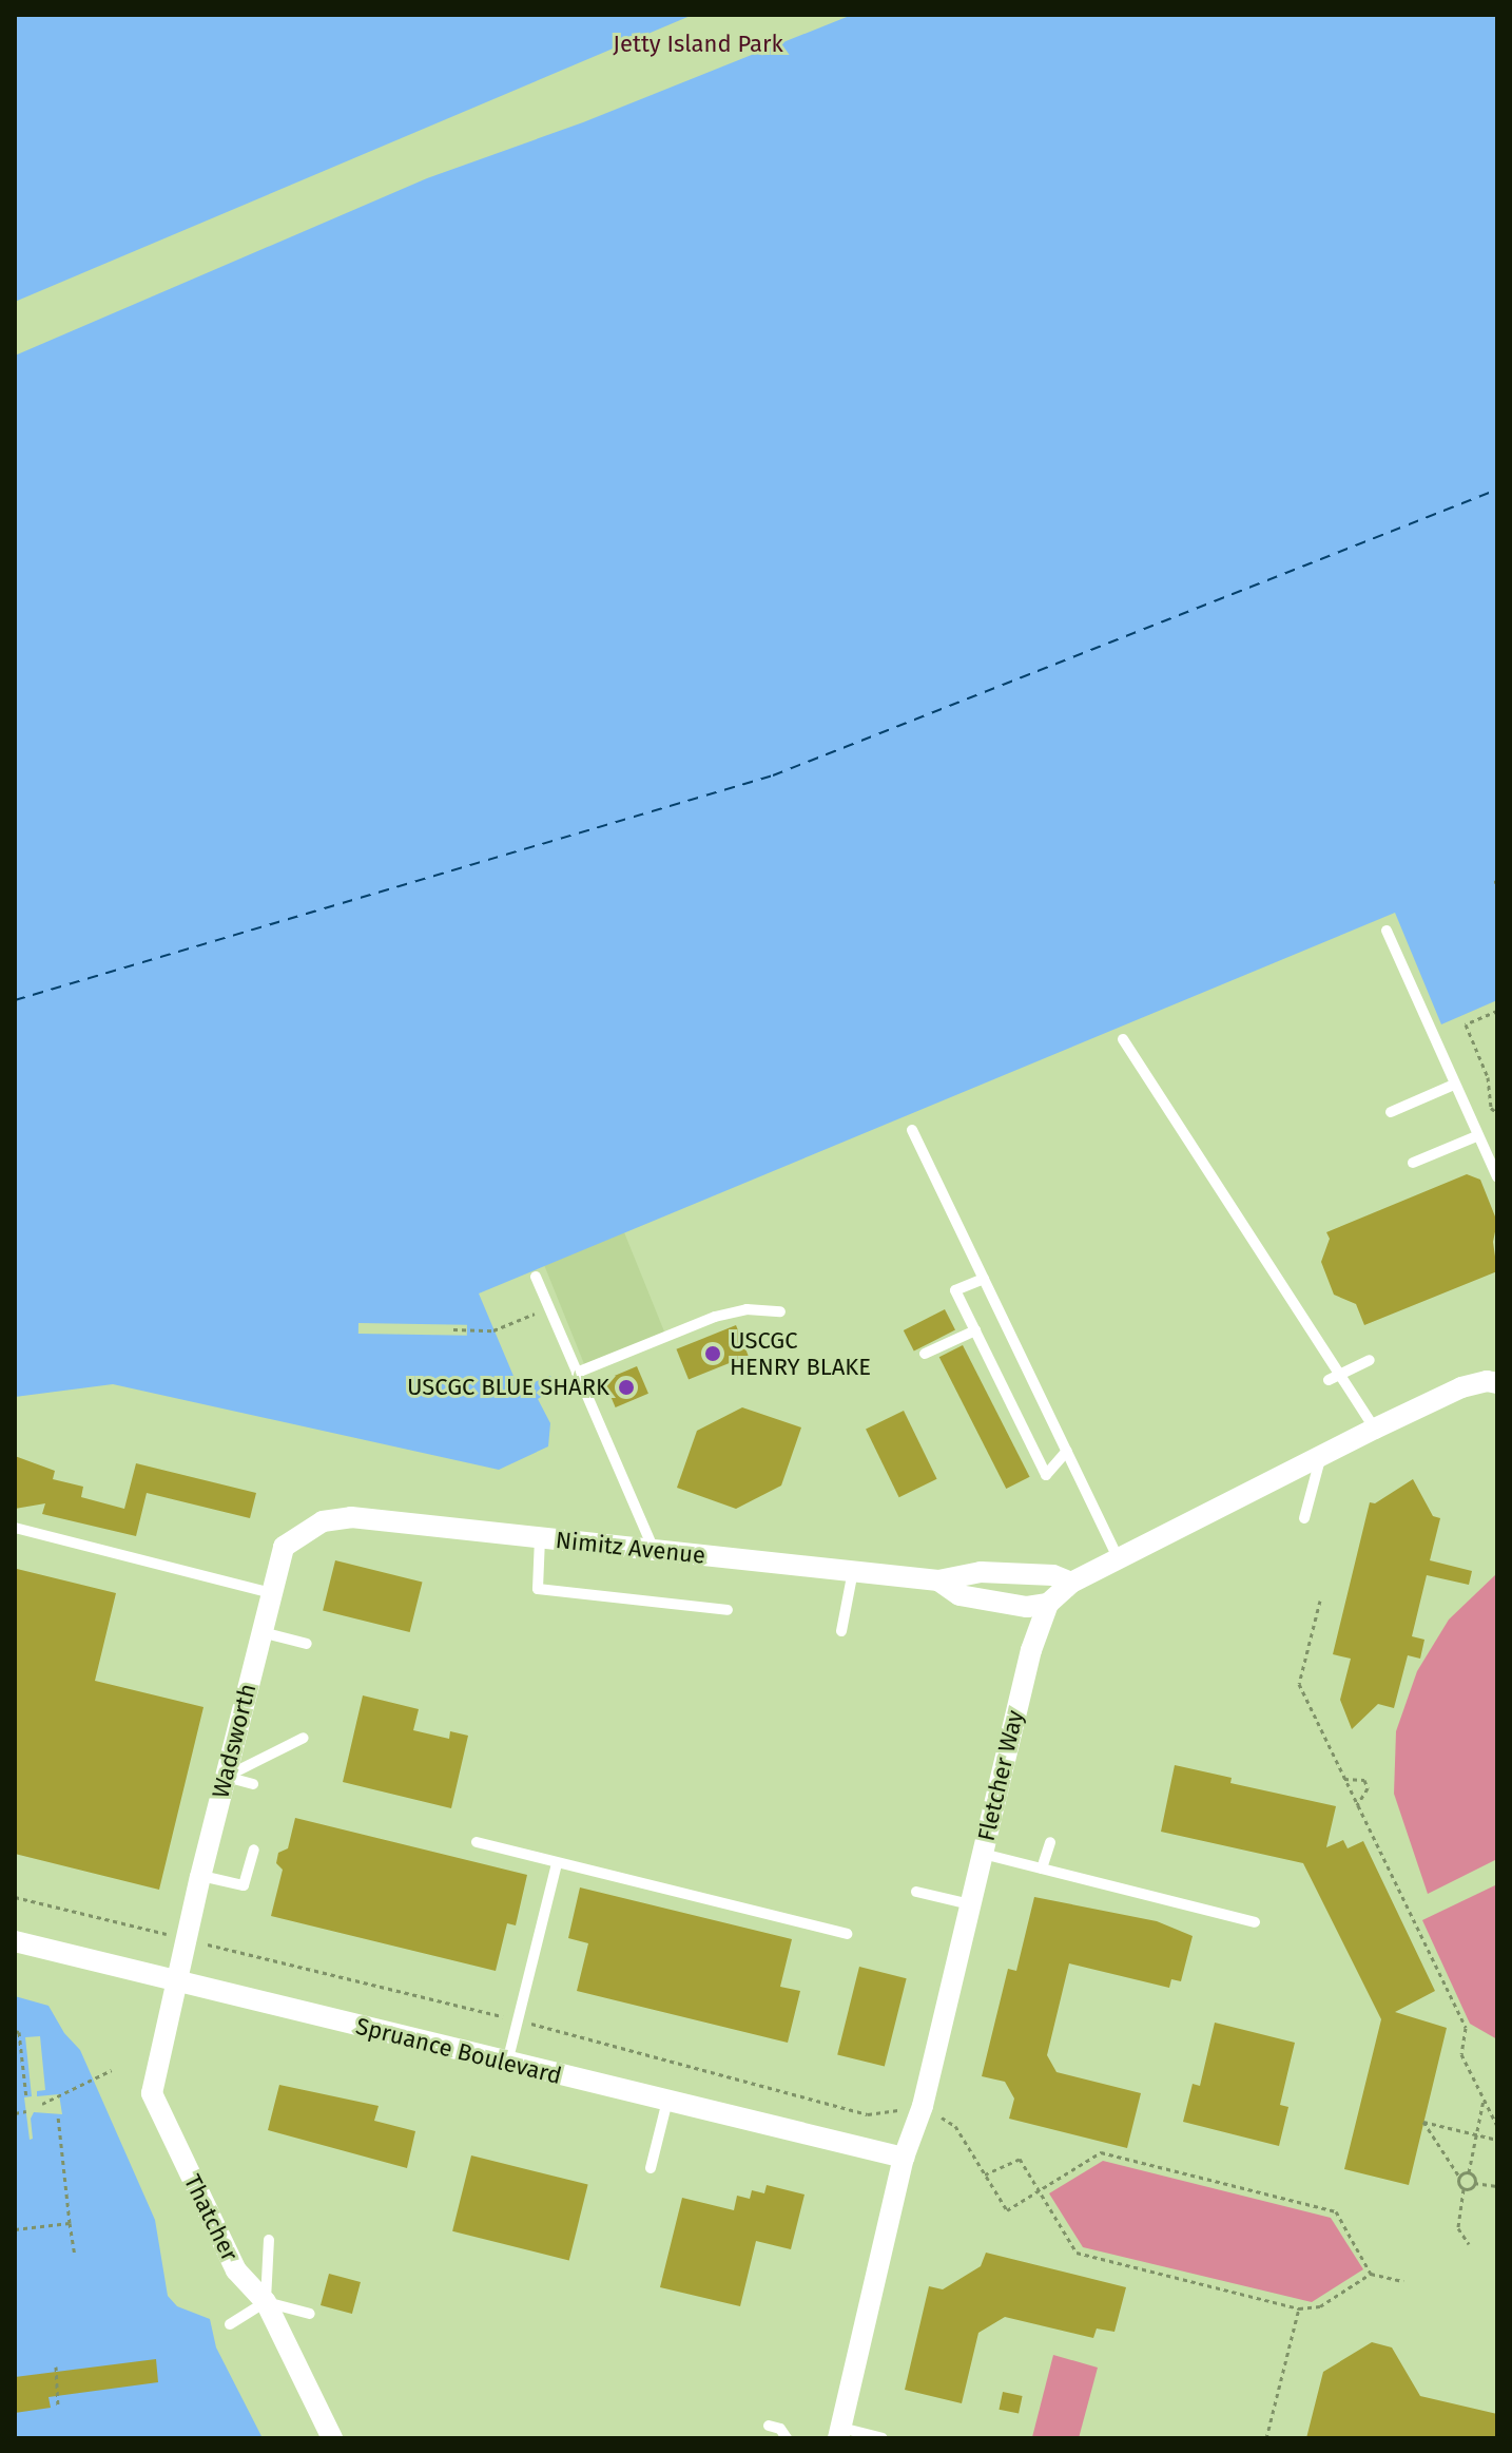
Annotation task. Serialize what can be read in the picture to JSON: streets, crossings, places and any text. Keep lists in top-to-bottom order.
{
  "streets": {
    "street": [
      "Nimitz Avenue",
      "Wadsworth",
      "Fletcher Way",
      "Spruance Boulevard",
      "Thatcher"
    ]
  },
  "crossings": [
    ["Nimitz Avenue", "Wadsworth"],
    ["Nimitz Avenue", "Fletcher Way"],
    ["Wadsworth", "Spruance Boulevard"],
    ["Wadsworth", "Thatcher"],
    ["Fletcher Way", "Spruance Boulevard"],
    ["Spruance Boulevard", "Thatcher"]
  ],
  "parks": ["Jetty Island Park"],
  "places": ["USCGC HENRY BLAKE", "USCGC BLUE SHARK"]
}
